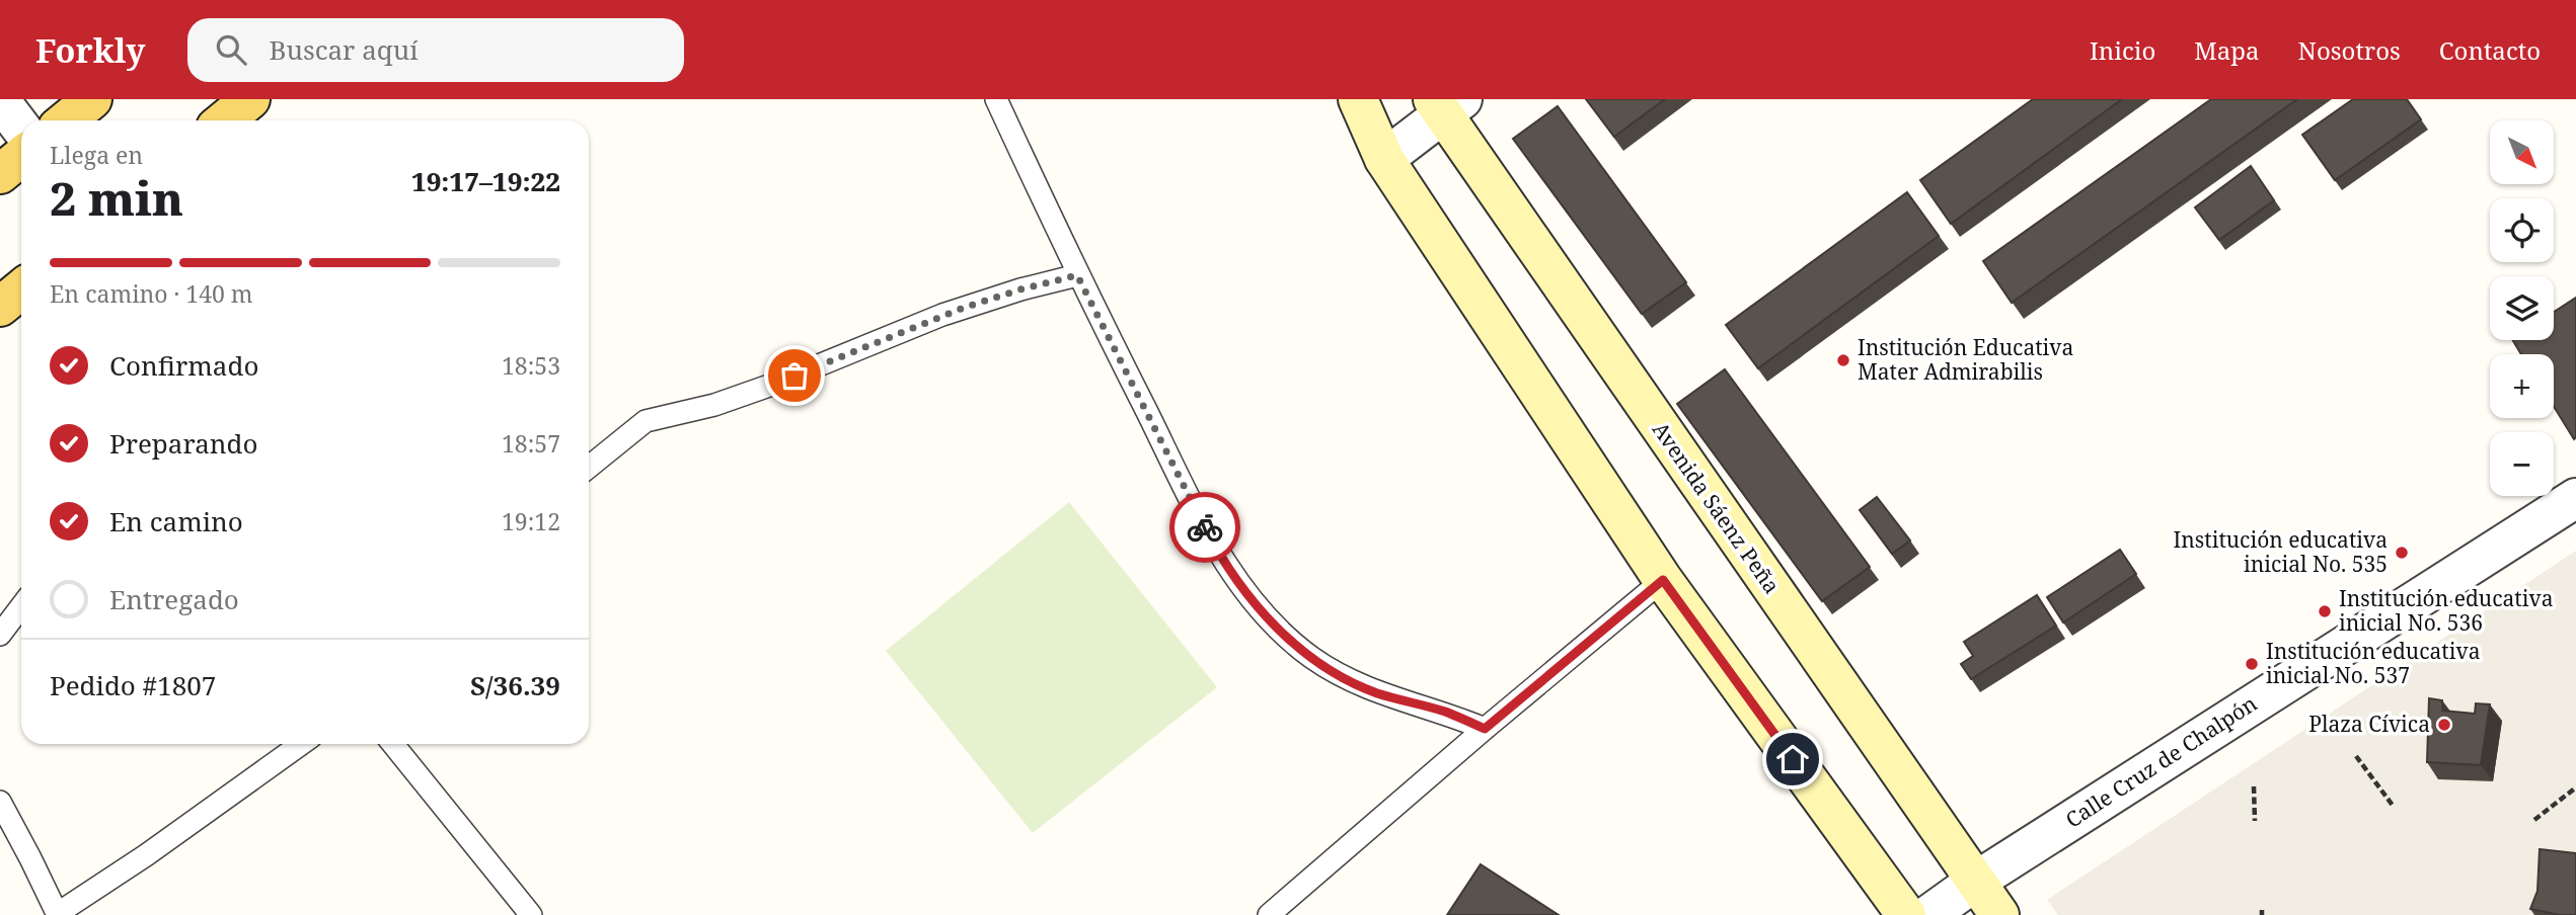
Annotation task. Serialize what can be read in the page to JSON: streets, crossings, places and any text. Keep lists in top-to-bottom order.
{
  "streets": {
    "street": ["Avenida Sáenz Peña", "Calle Cruz de Chalpón"]
  },
  "crossings": [
    ["Avenida Sáenz Peña", "Calle Cruz de Chalpón"]
  ],
  "places": [
    "Institución Educativa Mater Admirabilis",
    "Institución educativa inicial No. 535",
    "Institución educativa inicial No. 536",
    "Institución educativa inicial No. 537",
    "Plaza Cívica"
  ],
  "north": "bottom right",
  "page": {
    "header": "Forkly",
    "search": "Buscar aquí",
    "nav": [
      "Inicio",
      "Mapa",
      "Nosotros",
      "Contacto"
    ],
    "map_buttons": ["+", "−"],
    "heading": ["2 min", "Llega en", "19:17–19:22"],
    "panel": ["Pedido #1807", "S/36.39"],
    "bar": "En camino · 140 m",
    "list": [
      ["Confirmado", "18:53"],
      ["Preparando", "18:57"],
      ["En camino", "19:12"],
      "Entregado"
    ]
  }
}
